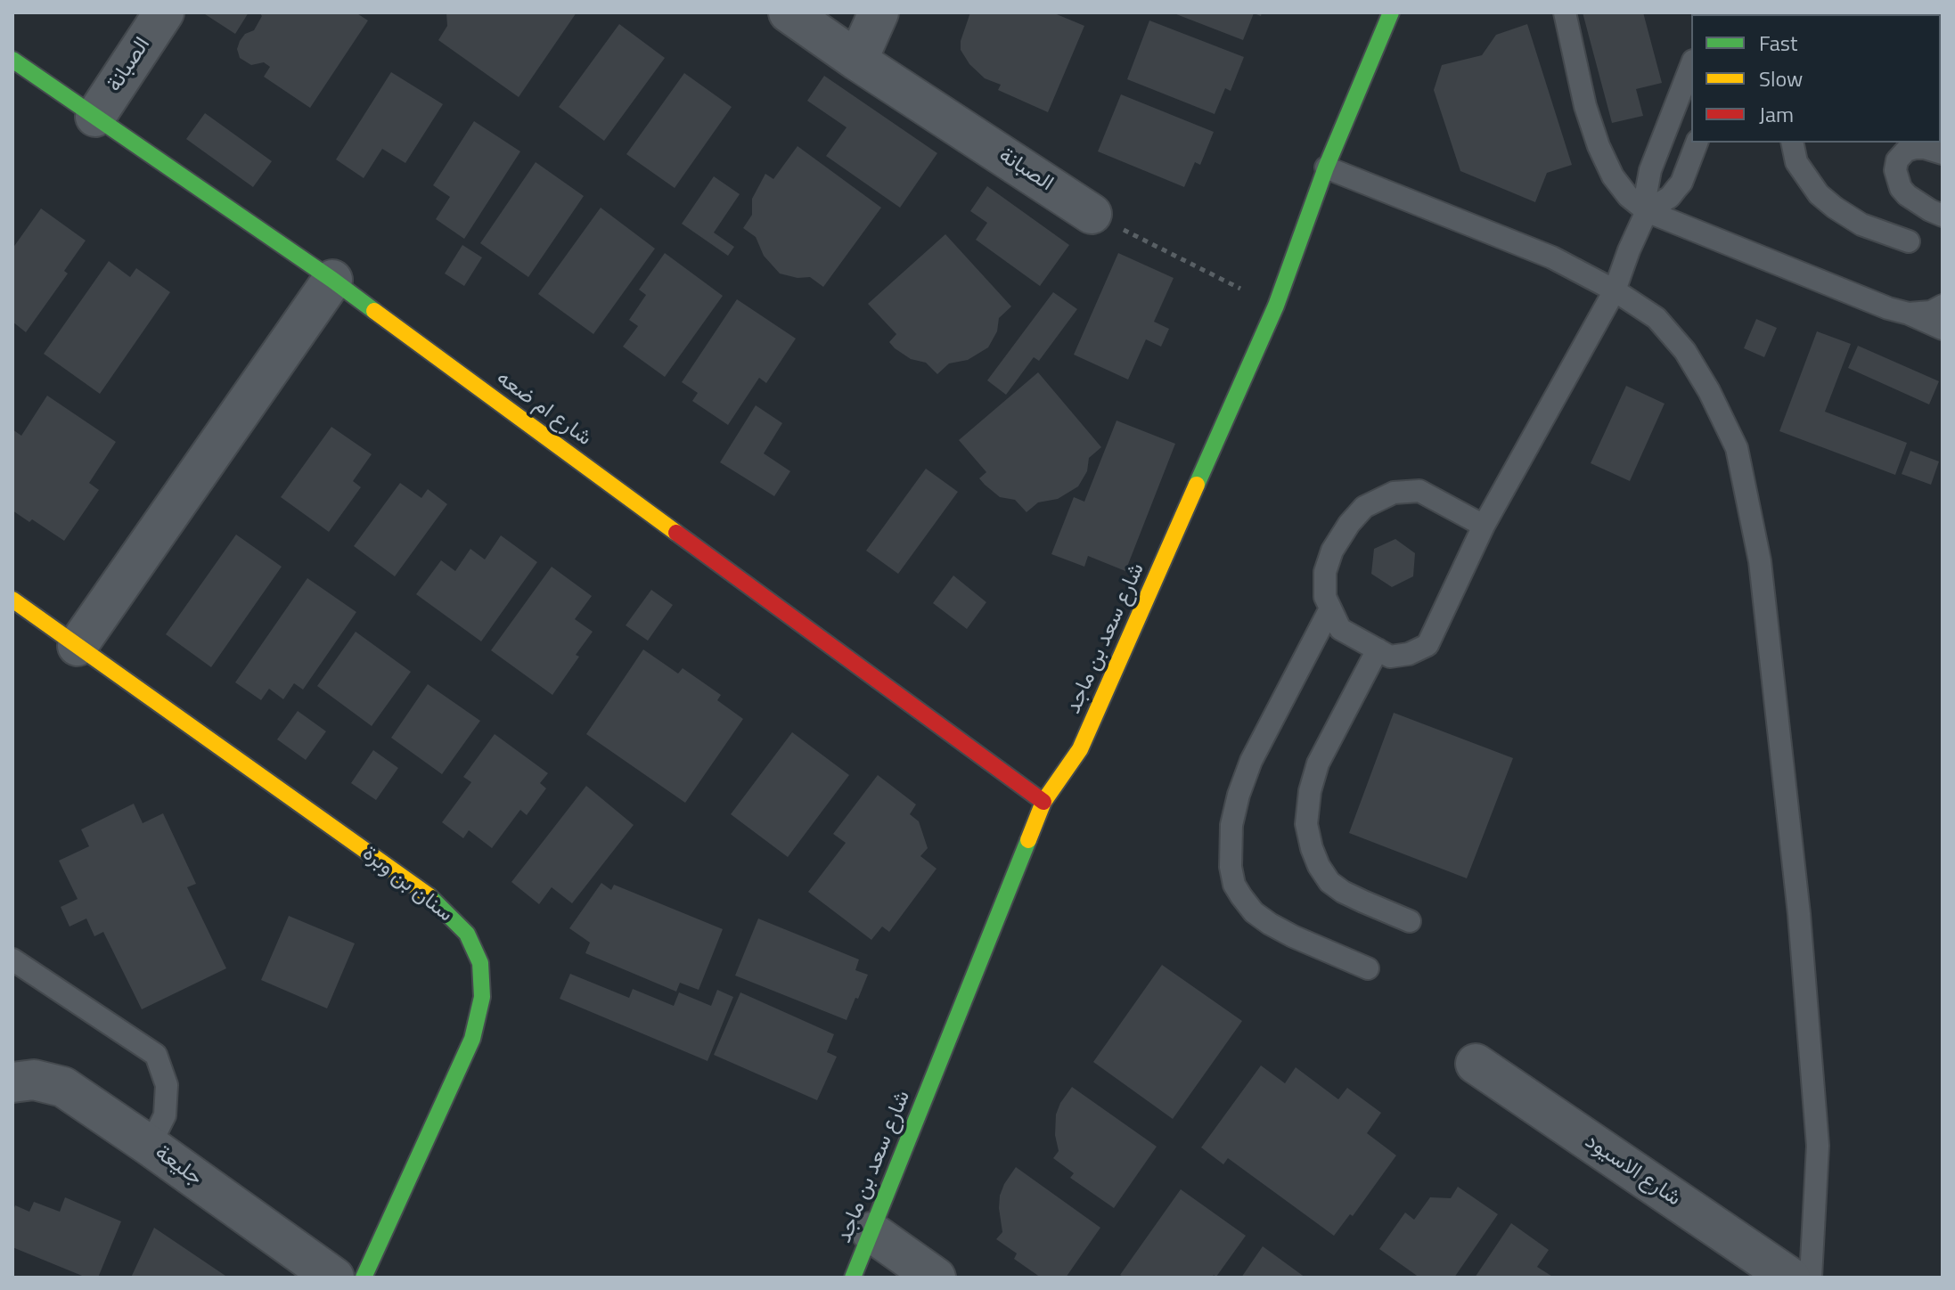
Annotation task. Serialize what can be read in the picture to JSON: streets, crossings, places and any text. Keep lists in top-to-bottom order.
{
  "streets": {
    "street": [
      "الصبانة",
      "شارع ام ضعه",
      "شارع سعد بن ماجد",
      "سنان بن وبرة",
      "جليعة",
      "شارع الاسيود"
    ]
  },
  "crossings": [
    ["الصبانة", "شارع ام ضعه"],
    ["شارع ام ضعه", "شارع سعد بن ماجد"]
  ],
  "legend": ["Fast", "Slow", "Jam"]
}
